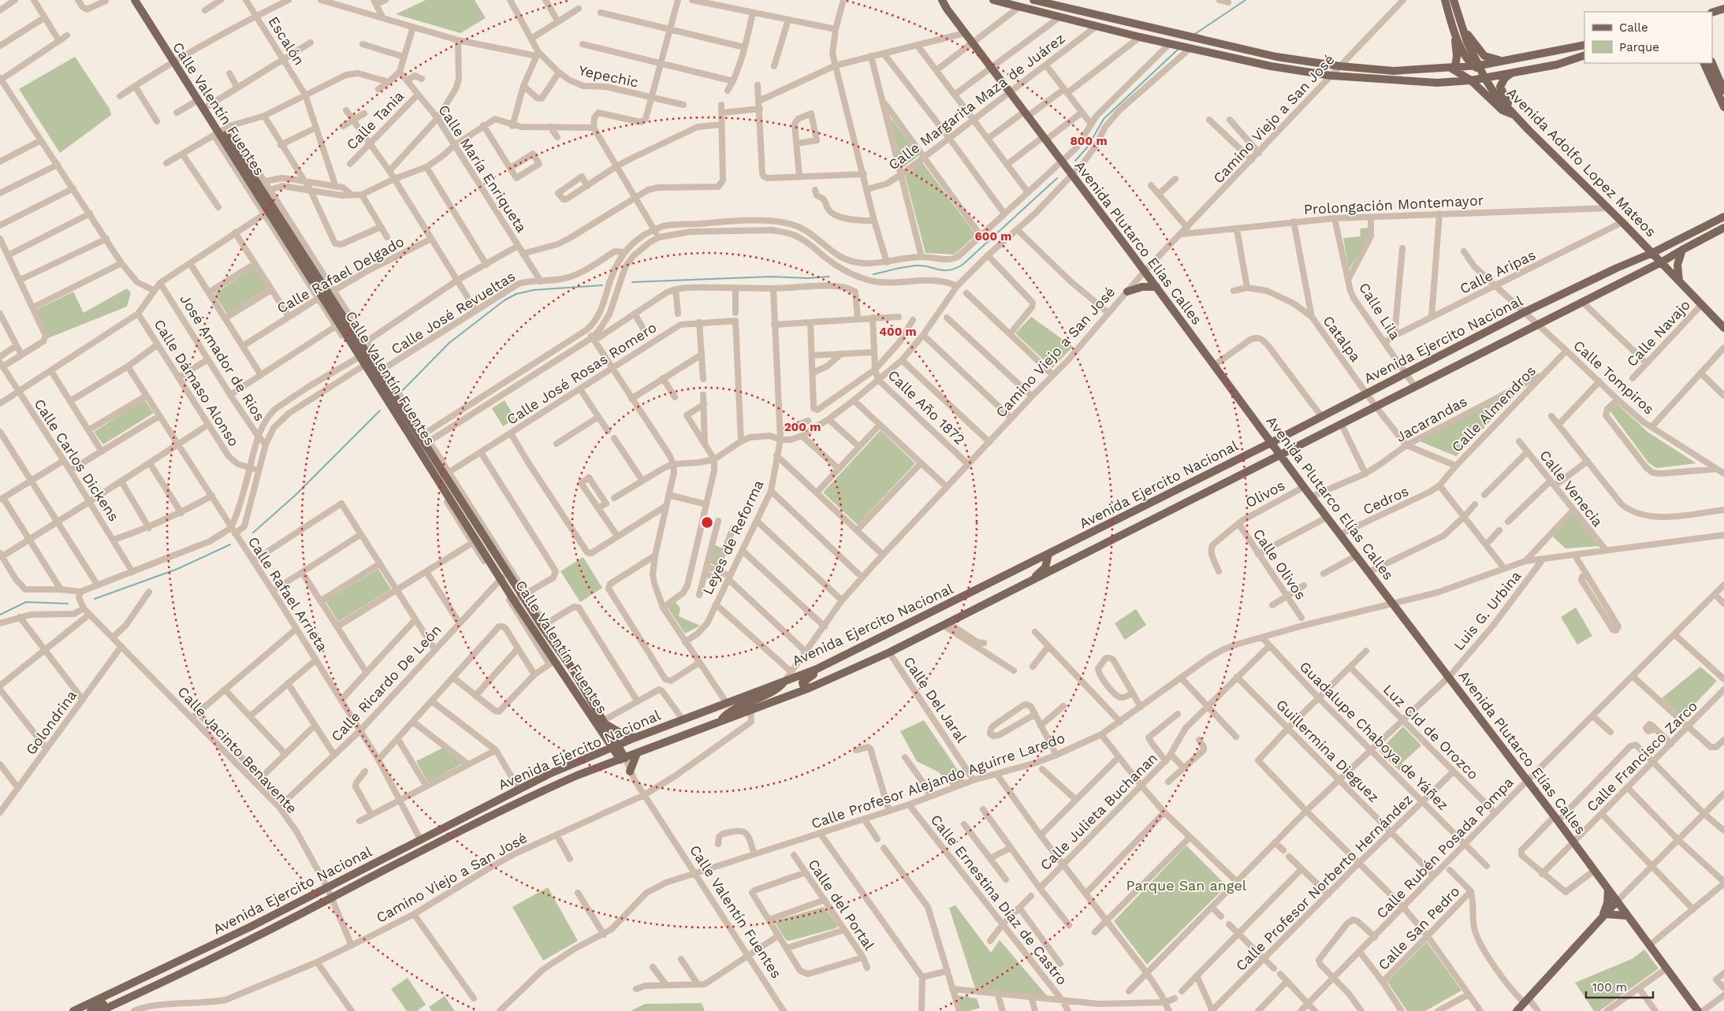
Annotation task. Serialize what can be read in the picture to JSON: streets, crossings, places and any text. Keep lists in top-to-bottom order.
{
  "streets": {
    "main road": [
      "Calle Valentín Fuentes",
      "Avenida Adolfo Lopez Mateos",
      "Avenida Plutarco Elías Calles",
      "Avenida Ejercito Nacional"
    ],
    "street": [
      "Escalón",
      "Yepechic",
      "Calle Margarita Maza de Juárez",
      "Camino Viejo a San José",
      "Calle Tania",
      "Calle María Enriqueta",
      "Prolongación Montemayor",
      "Calle Aripas",
      "Calle Rafael Delgado",
      "Calle Lila",
      "Calle José Revueltas",
      "Calle Navajo",
      "Catalpa",
      "José Amador de Rios",
      "Calle José Rosas Romero",
      "Calle Tompiros",
      "Calle Dámaso Alonso",
      "Calle Año 1872",
      "Calle Almendros",
      "Jacarandas",
      "Calle Carlos Dickens",
      "Calle Venecia",
      "Olivos",
      "Cedros",
      "Leyes de Reforma",
      "Calle Olivos",
      "Calle Rafael Arrieta",
      "Luis G. Urbina",
      "Calle Ricardo De León",
      "Calle Del Jaral",
      "Golondrina",
      "Luz CId de Orozco",
      "Guadalupe Chaboya de Yáñez",
      "Calle Jacinto Benavente",
      "Guillermina Dieguez",
      "Calle Francisco Zarco",
      "Calle Profesor Alejando Aguirre Laredo",
      "Calle Julieta Buchanan",
      "Calle Rubén Posada Pompa",
      "Calle Profesor Norberto Hernández",
      "Calle Ernestina Díaz de Castro",
      "Calle del Portal",
      "Calle San Pedro"
    ]
  },
  "crossings": [
    ["Calle Margarita Maza de Juárez", "Avenida Plutarco Elías Calles"],
    ["Calle Valentín Fuentes", "Camino Viejo a San José"],
    ["Calle Valentín Fuentes", "Calle Rafael Delgado"],
    ["Calle Valentín Fuentes", "Calle José Revueltas"],
    ["Calle Valentín Fuentes", "Avenida Ejercito Nacional"],
    ["Calle Valentín Fuentes", "Calle Ricardo De León"],
    ["Calle Valentín Fuentes", "Calle Profesor Alejando Aguirre Laredo"],
    ["Camino Viejo a San José", "Prolongación Montemayor"],
    ["Camino Viejo a San José", "Avenida Plutarco Elías Calles"],
    ["Camino Viejo a San José", "Avenida Ejercito Nacional"],
    ["Camino Viejo a San José", "Calle Año 1872"],
    ["Camino Viejo a San José", "Calle Jacinto Benavente"],
    ["Calle Tania", "Calle María Enriqueta"],
    ["Avenida Adolfo Lopez Mateos", "Prolongación Montemayor"],
    ["Avenida Adolfo Lopez Mateos", "Calle Aripas"],
    ["Avenida Adolfo Lopez Mateos", "Calle Navajo"],
    ["Avenida Adolfo Lopez Mateos", "Avenida Ejercito Nacional"],
    ["Calle María Enriqueta", "Calle José Revueltas"],
    ["Prolongación Montemayor", "Calle Lila"],
    ["Avenida Plutarco Elías Calles", "Avenida Ejercito Nacional"],
    ["Avenida Plutarco Elías Calles", "Jacarandas"],
    ["Avenida Plutarco Elías Calles", "Olivos"],
    ["Avenida Plutarco Elías Calles", "Cedros"],
    ["Avenida Plutarco Elías Calles", "Luis G. Urbina"],
    ["Avenida Plutarco Elías Calles", "Calle Francisco Zarco"],
    ["Avenida Plutarco Elías Calles", "Calle Profesor Alejando Aguirre Laredo"],
    ["Avenida Plutarco Elías Calles", "Calle Rubén Posada Pompa"],
    ["Calle Aripas", "Calle Lila"],
    ["Calle Aripas", "Calle Tompiros"],
    ["Calle Lila", "Avenida Ejercito Nacional"],
    ["Catalpa", "Avenida Ejercito Nacional"],
    ["Catalpa", "Calle Almendros"],
    ["Catalpa", "Jacarandas"],
    ["Avenida Ejercito Nacional", "Calle Tompiros"],
    ["Avenida Ejercito Nacional", "Calle Rafael Arrieta"],
    ["Avenida Ejercito Nacional", "Calle Del Jaral"],
    ["Avenida Ejercito Nacional", "Calle Jacinto Benavente"],
    ["Calle Tompiros", "Calle Almendros"],
    ["Calle Almendros", "Jacarandas"],
    ["Calle Almendros", "Cedros"],
    ["Calle Venecia", "Calle Profesor Alejando Aguirre Laredo"],
    ["Olivos", "Calle Olivos"],
    ["Calle Rafael Arrieta", "Calle Ricardo De León"],
    ["Luis G. Urbina", "Luz CId de Orozco"],
    ["Luis G. Urbina", "Guadalupe Chaboya de Yáñez"],
    ["Luis G. Urbina", "Guillermina Dieguez"],
    ["Luis G. Urbina", "Calle Profesor Alejando Aguirre Laredo"],
    ["Calle Ricardo De León", "Calle Jacinto Benavente"],
    ["Calle Del Jaral", "Calle Profesor Alejando Aguirre Laredo"],
    ["Golondrina", "Calle Jacinto Benavente"],
    ["Luz CId de Orozco", "Calle Rubén Posada Pompa"],
    ["Luz CId de Orozco", "Calle Profesor Norberto Hernández"],
    ["Guadalupe Chaboya de Yáñez", "Calle Profesor Alejando Aguirre Laredo"],
    ["Guadalupe Chaboya de Yáñez", "Calle Julieta Buchanan"],
    ["Guadalupe Chaboya de Yáñez", "Calle Rubén Posada Pompa"],
    ["Guadalupe Chaboya de Yáñez", "Calle Profesor Norberto Hernández"],
    ["Guillermina Dieguez", "Calle Julieta Buchanan"],
    ["Guillermina Dieguez", "Calle Rubén Posada Pompa"],
    ["Guillermina Dieguez", "Calle Profesor Norberto Hernández"],
    ["Calle Profesor Alejando Aguirre Laredo", "Calle Ernestina Díaz de Castro"]
  ],
  "parks": ["Parque San angel"],
  "legend": ["Calle", "Parque"],
  "scale_bar": "100 m",
  "rings": [
    "800 m",
    "600 m",
    "400 m",
    "200 m"
  ]
}
